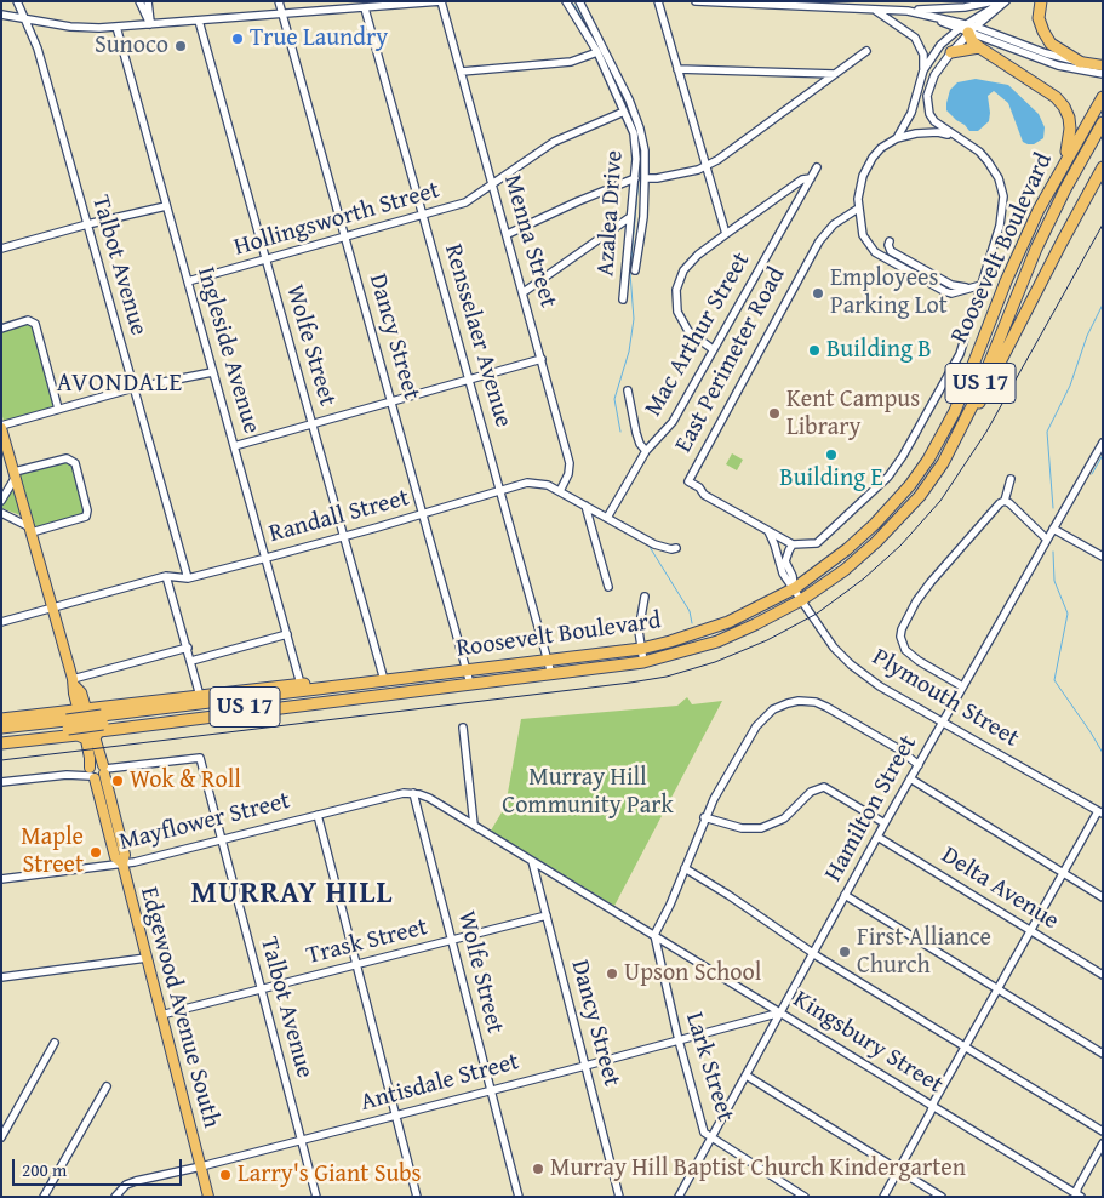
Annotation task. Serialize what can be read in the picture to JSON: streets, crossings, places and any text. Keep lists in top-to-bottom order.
{
  "streets": {
    "highway": ["Roosevelt Boulevard", "US 17"],
    "main road": ["Edgewood Avenue South"],
    "street": [
      "Azalea Drive",
      "Hollingsworth Street",
      "Menna Street",
      "Talbot Avenue",
      "Mac Arthur Street",
      "Rensselaer Avenue",
      "Dancy Street",
      "Wolfe Street",
      "Ingleside Avenue",
      "East Perimeter Road",
      "Randall Street",
      "Plymouth Street",
      "Hamilton Street",
      "Mayflower Street",
      "Delta Avenue",
      "Trask Street",
      "Kingsbury Street",
      "Lark Street",
      "Antisdale Street"
    ]
  },
  "crossings": [
    ["Azalea Drive", "Hollingsworth Street"],
    ["Hollingsworth Street", "Menna Street"],
    ["Hollingsworth Street", "Rensselaer Avenue"],
    ["Hollingsworth Street", "Dancy Street"],
    ["Hollingsworth Street", "Wolfe Street"],
    ["Hollingsworth Street", "Ingleside Avenue"],
    ["Menna Street", "Randall Street"],
    ["Roosevelt Boulevard", "Rensselaer Avenue"],
    ["Roosevelt Boulevard", "Dancy Street"],
    ["Roosevelt Boulevard", "Wolfe Street"],
    ["Roosevelt Boulevard", "US 17"],
    ["Roosevelt Boulevard", "Plymouth Street"],
    ["Talbot Avenue", "Randall Street"],
    ["Talbot Avenue", "Mayflower Street"],
    ["Talbot Avenue", "Trask Street"],
    ["Talbot Avenue", "Edgewood Avenue South"],
    ["Talbot Avenue", "Antisdale Street"],
    ["Mac Arthur Street", "Randall Street"],
    ["Rensselaer Avenue", "Randall Street"],
    ["Dancy Street", "Randall Street"],
    ["Dancy Street", "Trask Street"],
    ["Dancy Street", "Kingsbury Street"],
    ["Dancy Street", "Antisdale Street"],
    ["Wolfe Street", "US 17"],
    ["Wolfe Street", "Randall Street"],
    ["Wolfe Street", "Mayflower Street"],
    ["Wolfe Street", "Trask Street"],
    ["Wolfe Street", "Kingsbury Street"],
    ["Wolfe Street", "Antisdale Street"],
    ["Ingleside Avenue", "Randall Street"],
    ["Randall Street", "Edgewood Avenue South"],
    ["Plymouth Street", "Hamilton Street"],
    ["Hamilton Street", "Delta Avenue"],
    ["Hamilton Street", "Kingsbury Street"],
    ["Hamilton Street", "Lark Street"],
    ["Hamilton Street", "Antisdale Street"],
    ["Mayflower Street", "Edgewood Avenue South"],
    ["Mayflower Street", "Kingsbury Street"],
    ["Trask Street", "Edgewood Avenue South"],
    ["Edgewood Avenue South", "Antisdale Street"],
    ["Kingsbury Street", "Lark Street"],
    ["Kingsbury Street", "Antisdale Street"],
    ["Lark Street", "Antisdale Street"]
  ],
  "districts": ["AVONDALE", "MURRAY HILL"],
  "parks": ["Murray Hill Community Park"],
  "places": [
    "True Laundry",
    "Sunoco",
    "Employees Parking Lot",
    "Building B",
    "Kent Campus Library",
    "Building E",
    "Wok & Roll",
    "Maple Street",
    "First Alliance Church",
    "Upson School",
    "Murray Hill Baptist Church Kindergarten",
    "Larry's Giant Subs"
  ],
  "scale_bar": "200 m"
}
